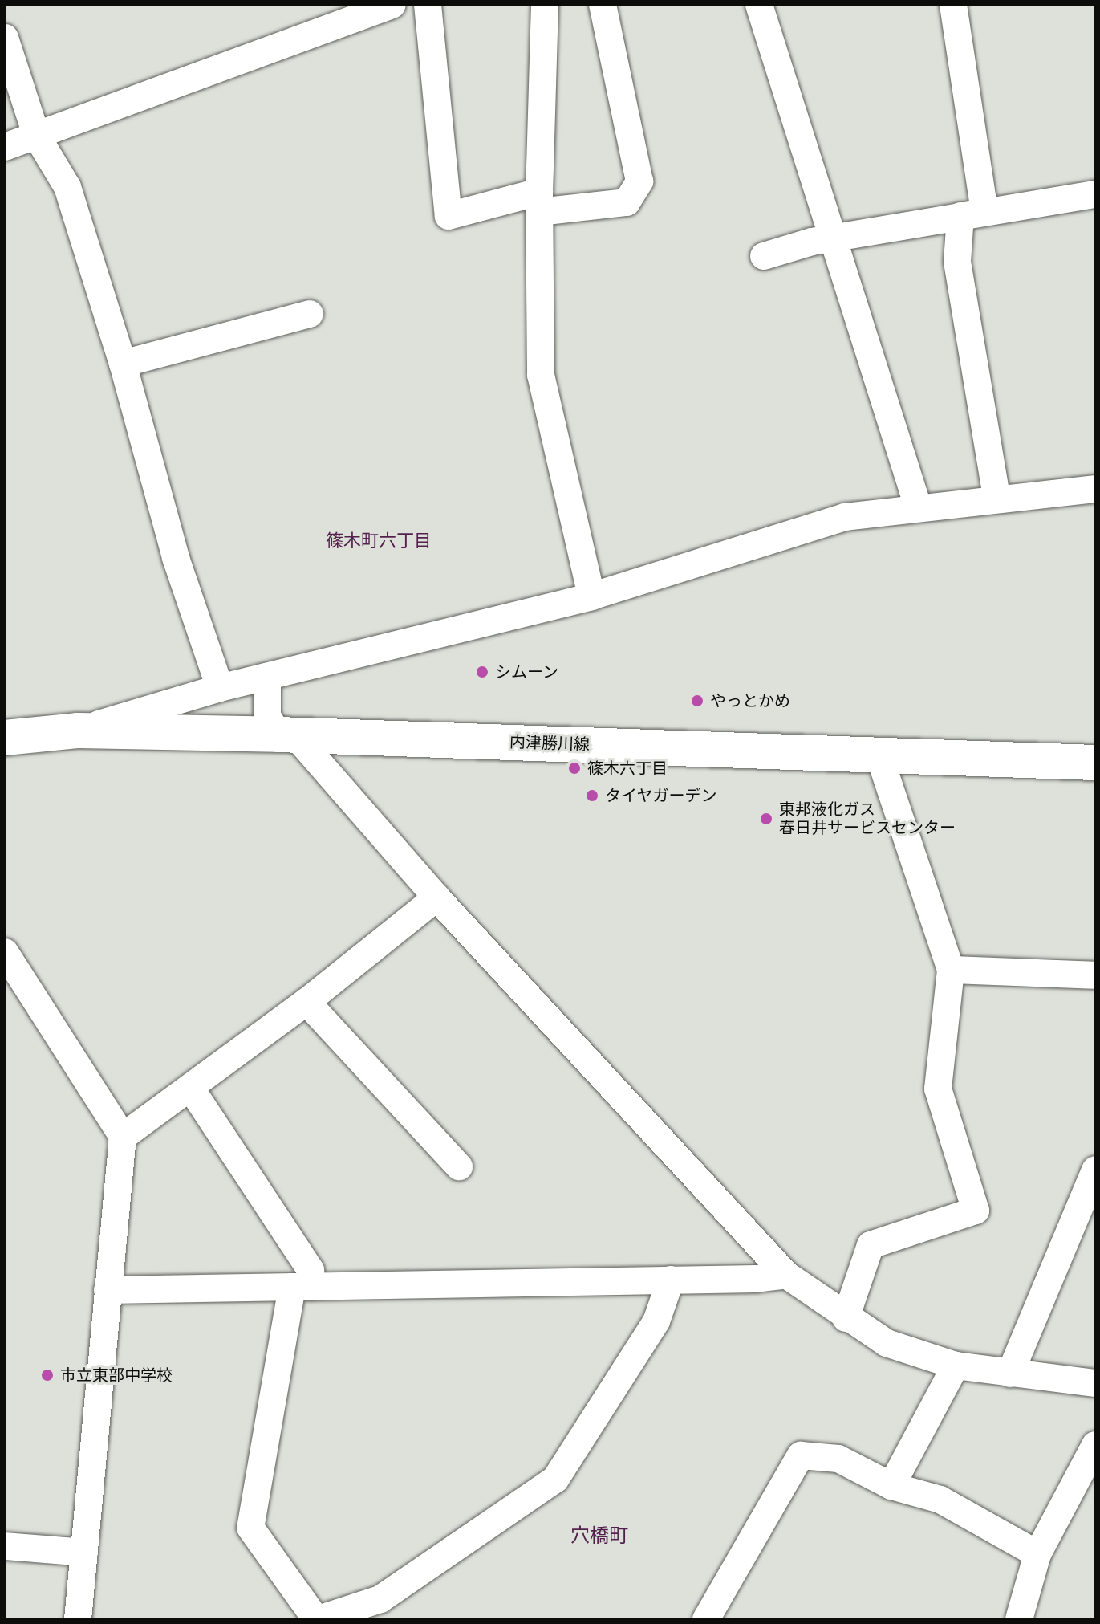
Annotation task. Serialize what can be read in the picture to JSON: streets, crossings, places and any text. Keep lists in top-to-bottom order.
{
  "streets": {
    "main road": ["内津勝川線"]
  },
  "districts": ["篠木町六丁目", "穴橋町"],
  "places": [
    "シムーン",
    "やっとかめ",
    "篠木六丁目",
    "タイヤガーデン",
    "東邦液化ガス 春日井サービスセンター",
    "市立東部中学校"
  ]
}
